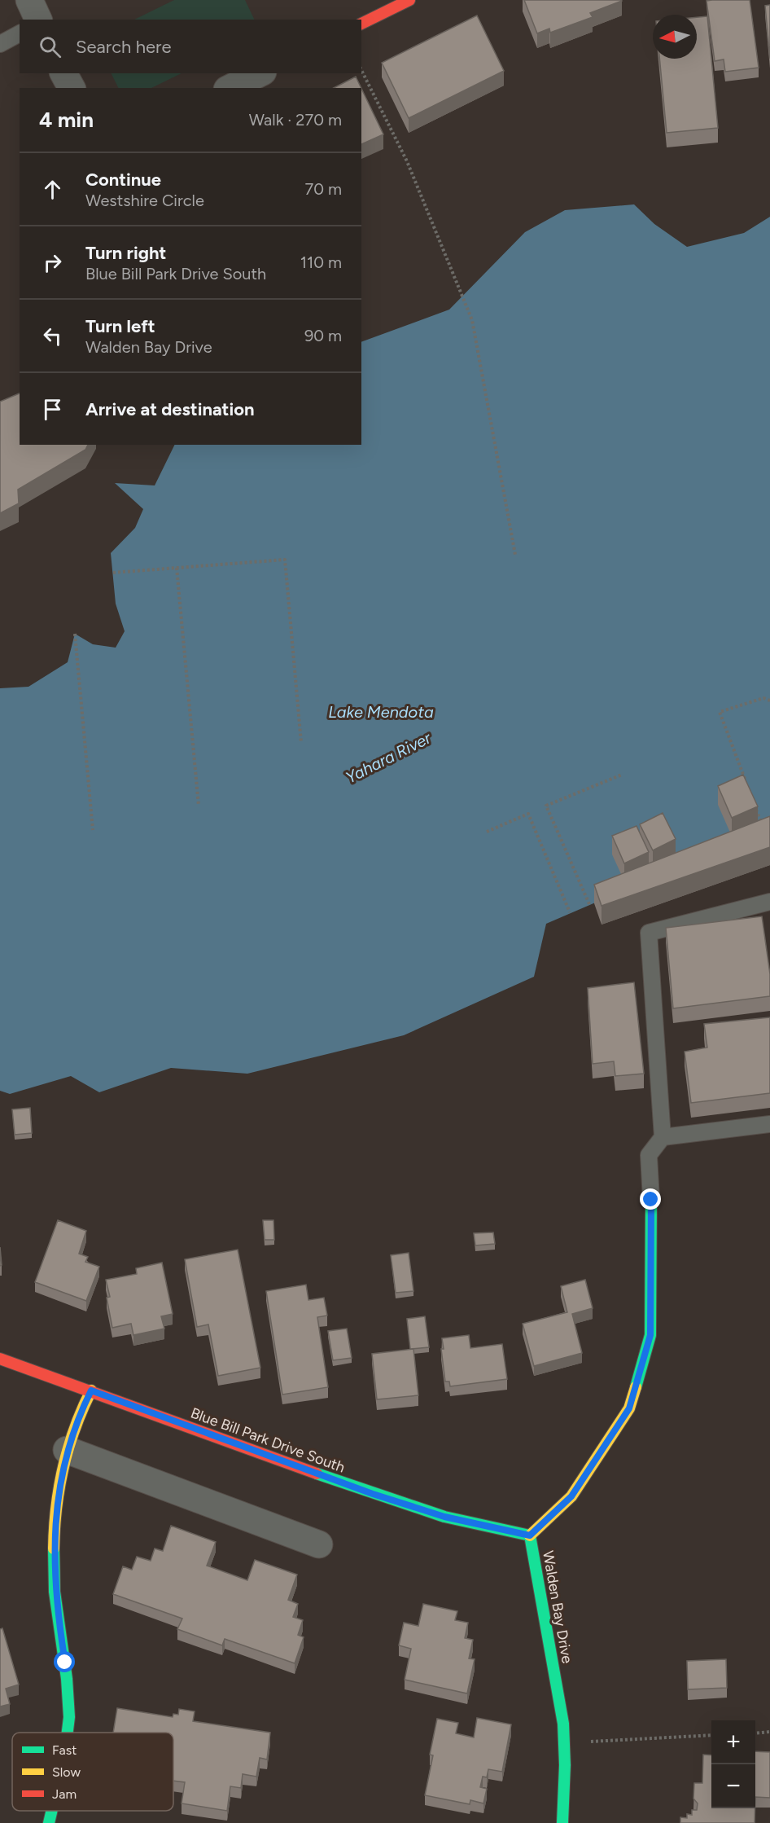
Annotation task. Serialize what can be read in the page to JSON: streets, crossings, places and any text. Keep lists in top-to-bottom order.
{
  "streets": {
    "street": ["Blue Bill Park Drive South", "Walden Bay Drive"]
  },
  "crossings": [
    ["Blue Bill Park Drive South", "Walden Bay Drive"]
  ],
  "water": ["Lake Mendota", "Yahara River"],
  "legend": ["Fast", "Slow", "Jam"],
  "north": "left",
  "page": {
    "search": "Search here",
    "heading": ["4 min", "Walk · 270 m"],
    "list": [
      ["Continue", "Westshire Circle", "70 m"],
      ["Turn right", "Blue Bill Park Drive South", "110 m"],
      ["Turn left", "Walden Bay Drive", "90 m"],
      "Arrive at destination"
    ],
    "map_buttons": ["+", "−"]
  }
}
